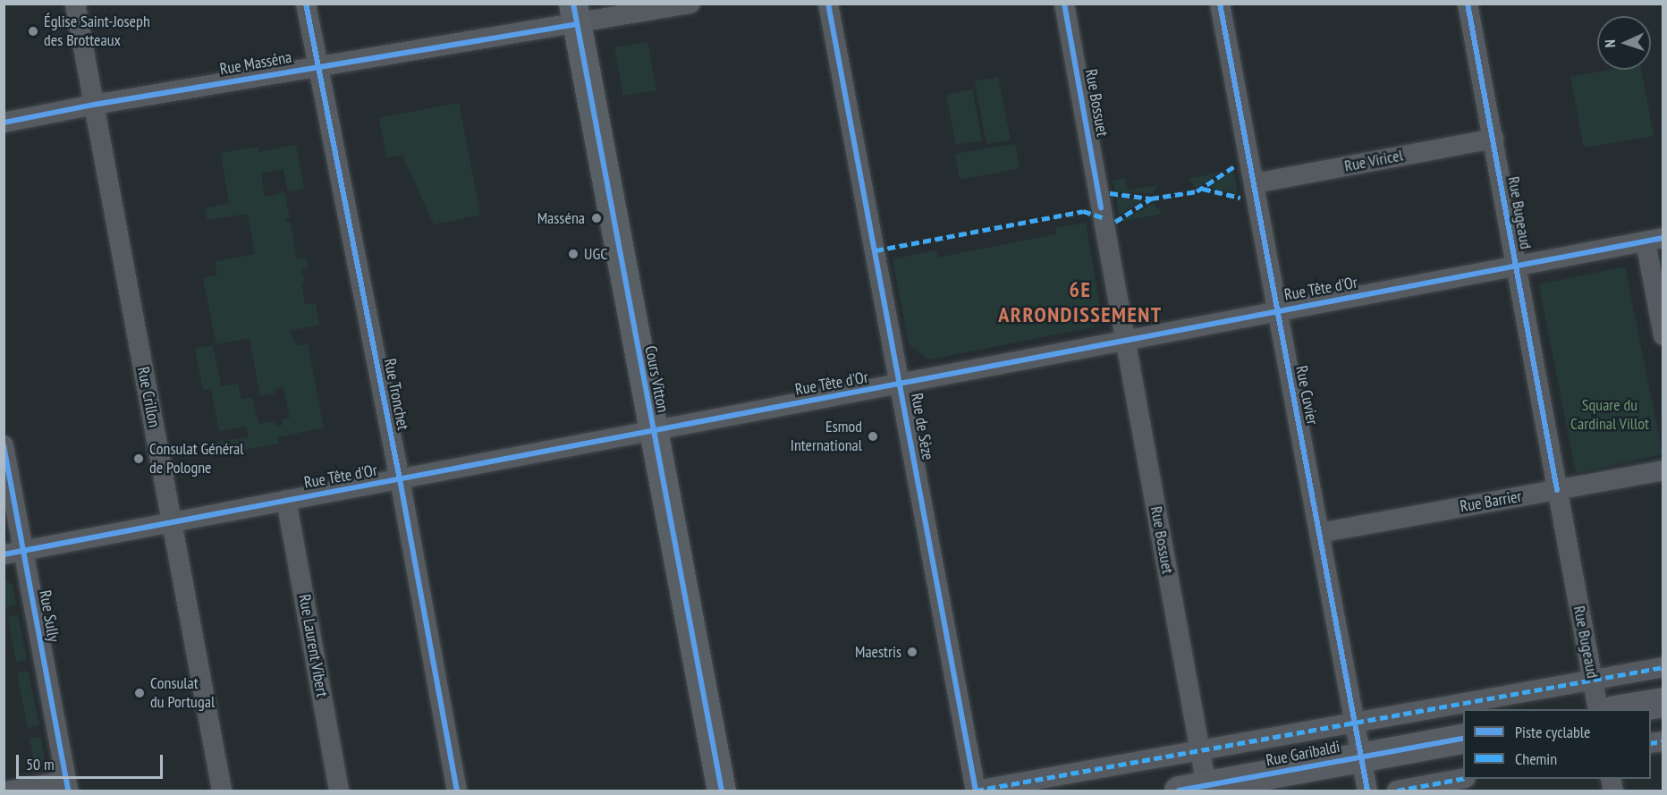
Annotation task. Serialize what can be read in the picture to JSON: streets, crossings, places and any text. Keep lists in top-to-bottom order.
{
  "streets": {
    "main road": ["Cours Vitton", "Rue Garibaldi"],
    "street": [
      "Rue Masséna",
      "Rue Bossuet",
      "Rue Viricel",
      "Rue Bugeaud",
      "Rue Tête d'Or",
      "Rue Tronchet",
      "Rue Cuvier",
      "Rue Crillon",
      "Rue de Sèze",
      "Rue Barrier",
      "Rue Sully",
      "Rue Laurent Vibert"
    ]
  },
  "crossings": [
    ["Rue Masséna", "Cours Vitton"],
    ["Rue Masséna", "Rue Tronchet"],
    ["Rue Masséna", "Rue Crillon"],
    ["Rue Bossuet", "Rue Tête d'Or"],
    ["Rue Bossuet", "Rue Garibaldi"],
    ["Rue Viricel", "Rue Bugeaud"],
    ["Rue Viricel", "Rue Cuvier"],
    ["Rue Bugeaud", "Rue Tête d'Or"],
    ["Rue Bugeaud", "Rue Barrier"],
    ["Rue Bugeaud", "Rue Garibaldi"],
    ["Rue Tête d'Or", "Cours Vitton"],
    ["Rue Tête d'Or", "Rue Tronchet"],
    ["Rue Tête d'Or", "Rue Cuvier"],
    ["Rue Tête d'Or", "Rue Crillon"],
    ["Rue Tête d'Or", "Rue de Sèze"],
    ["Rue Tête d'Or", "Rue Sully"],
    ["Rue Tête d'Or", "Rue Laurent Vibert"],
    ["Rue Cuvier", "Rue Barrier"],
    ["Rue Cuvier", "Rue Garibaldi"],
    ["Rue de Sèze", "Rue Garibaldi"]
  ],
  "districts": ["6E ARRONDISSEMENT"],
  "parks": ["Square du Cardinal Villot"],
  "places": [
    "Église Saint-Joseph des Brotteaux",
    "Masséna",
    "UGC",
    "Esmod International",
    "Consulat Général de Pologne",
    "Maestris",
    "Consulat du Portugal"
  ],
  "legend": ["Piste cyclable", "Chemin"],
  "scale_bar": "50 m",
  "north": "left"
}
